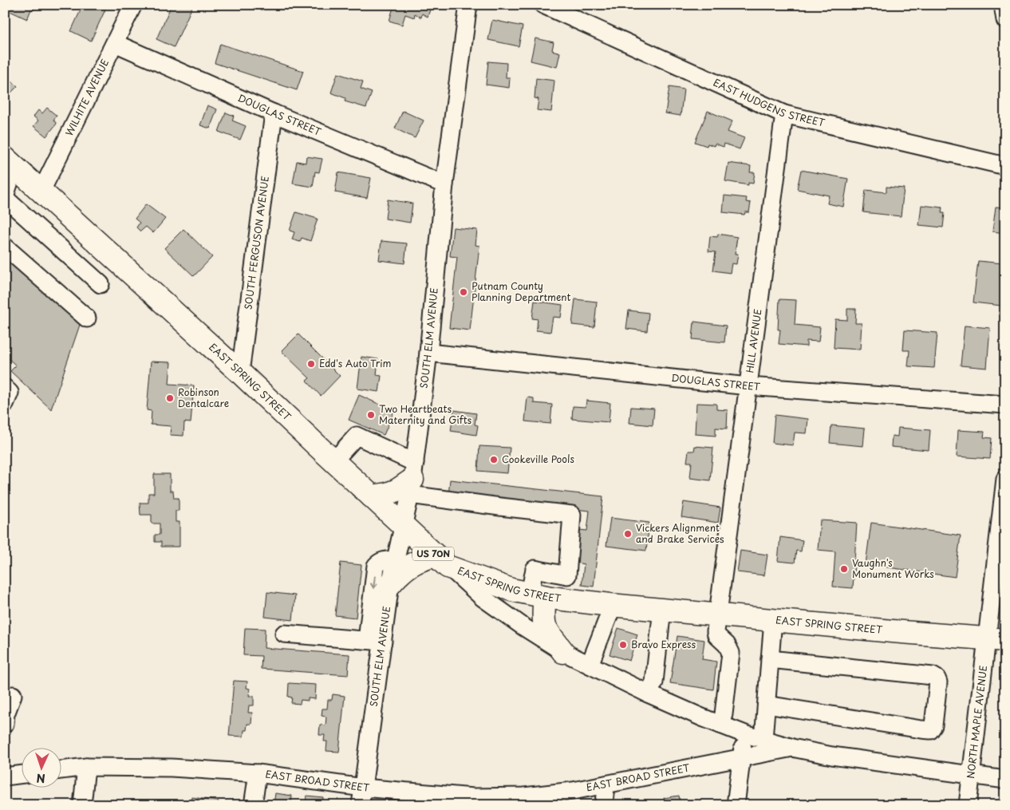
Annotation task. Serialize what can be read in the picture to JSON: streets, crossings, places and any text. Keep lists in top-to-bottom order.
{
  "streets": {
    "main road": ["EAST SPRING STREET", "US 70N"],
    "street": [
      "WILHITE AVENUE",
      "EAST HUDGENS STREET",
      "DOUGLAS STREET",
      "SOUTH FERGUSON AVENUE",
      "SOUTH ELM AVENUE",
      "HILL AVENUE",
      "NORTH MAPLE AVENUE",
      "EAST BROAD STREET"
    ]
  },
  "crossings": [
    ["WILHITE AVENUE", "DOUGLAS STREET"],
    ["WILHITE AVENUE", "EAST SPRING STREET"],
    ["EAST HUDGENS STREET", "HILL AVENUE"],
    ["DOUGLAS STREET", "SOUTH FERGUSON AVENUE"],
    ["DOUGLAS STREET", "SOUTH ELM AVENUE"],
    ["DOUGLAS STREET", "HILL AVENUE"],
    ["SOUTH FERGUSON AVENUE", "EAST SPRING STREET"],
    ["SOUTH ELM AVENUE", "EAST SPRING STREET"],
    ["SOUTH ELM AVENUE", "EAST BROAD STREET"],
    ["HILL AVENUE", "EAST SPRING STREET"],
    ["EAST SPRING STREET", "NORTH MAPLE AVENUE"],
    ["NORTH MAPLE AVENUE", "EAST BROAD STREET"]
  ],
  "places": [
    "Putnam County Planning Department",
    "Edd's Auto Trim",
    "Robinson Dentalcare",
    "Two Heartbeats Maternity and Gifts",
    "Cookeville Pools",
    "Vickers Alignment and Brake Services",
    "Vaughn's Monument Works",
    "Bravo Express"
  ],
  "north": "bottom"
}
